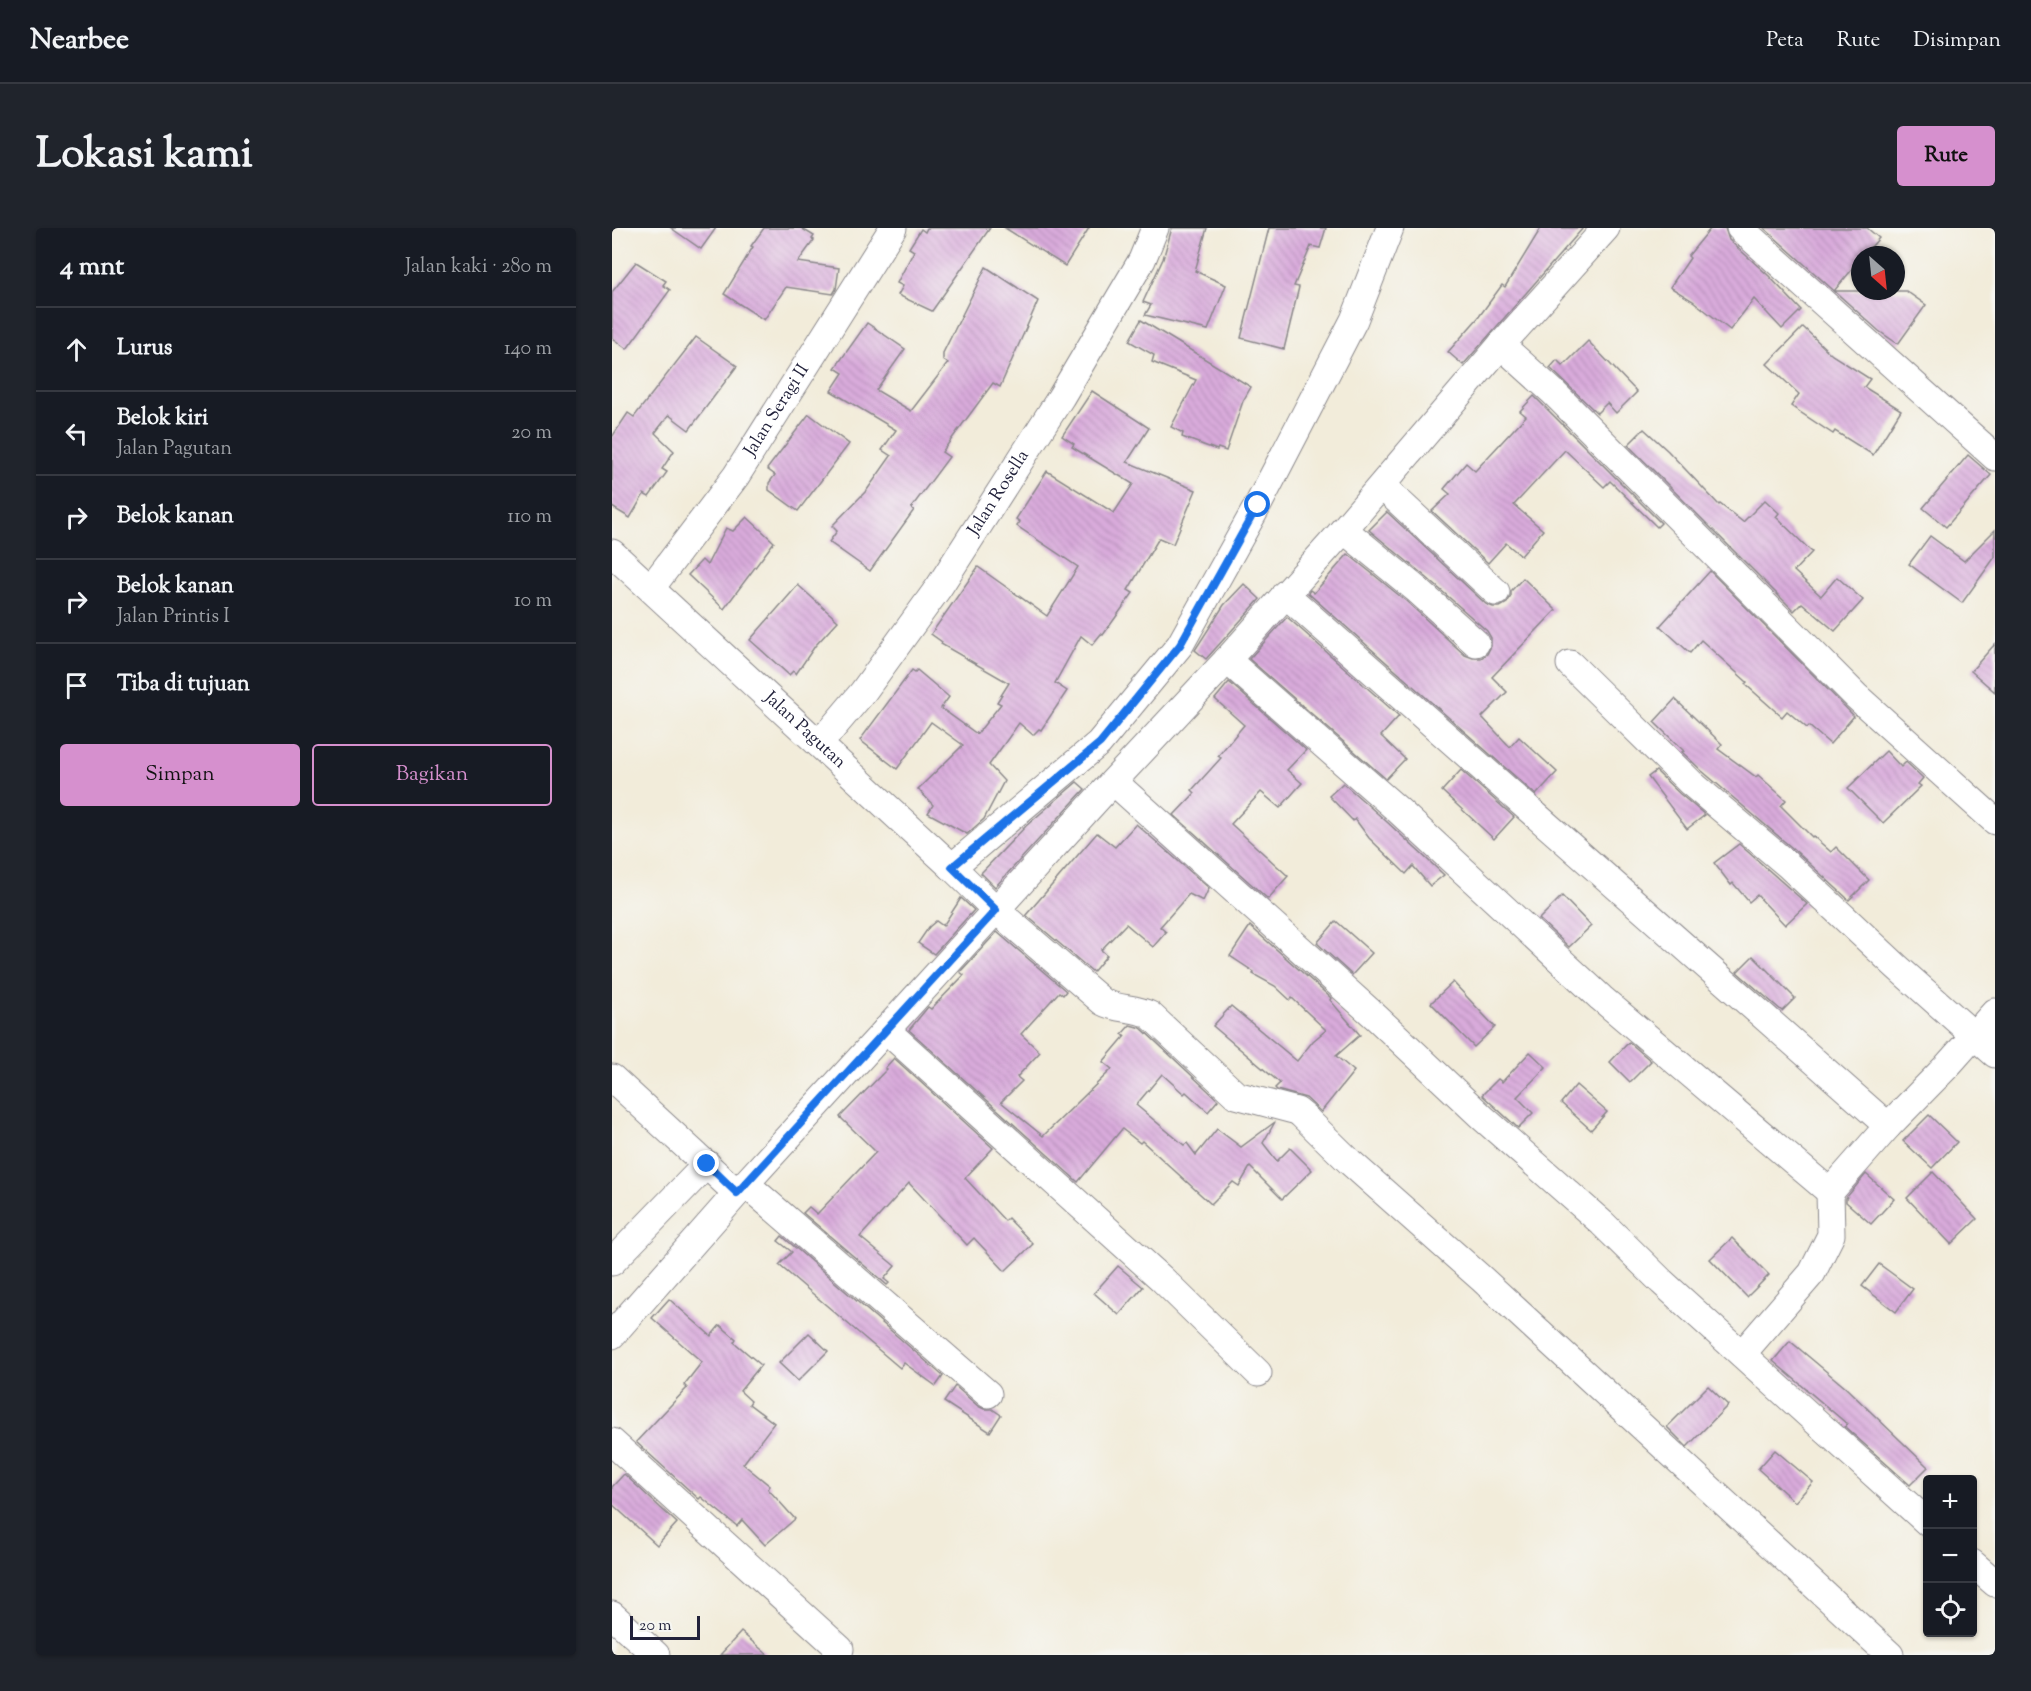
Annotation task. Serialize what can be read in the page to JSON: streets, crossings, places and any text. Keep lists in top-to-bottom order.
{
  "streets": {
    "street": ["Jalan Seragi II", "Jalan Rosella", "Jalan Pagutan"]
  },
  "crossings": [
    ["Jalan Seragi II", "Jalan Pagutan"],
    ["Jalan Rosella", "Jalan Pagutan"]
  ],
  "scale_bar": "20 m",
  "north": "bottom right",
  "page": {
    "header": "Nearbee",
    "nav": ["Peta", "Rute", "Disimpan"],
    "title": "Lokasi kami",
    "buttons": [
      "Rute",
      ["Simpan", "Bagikan"]
    ],
    "heading": ["4 mnt", "Jalan kaki · 280 m"],
    "list": [
      ["Lurus", "140 m"],
      ["Belok kiri", "Jalan Pagutan", "20 m"],
      ["Belok kanan", "110 m"],
      ["Belok kanan", "Jalan Printis I", "10 m"],
      "Tiba di tujuan"
    ],
    "map_buttons": ["+", "−"],
    "scale": "20 m"
  }
}
